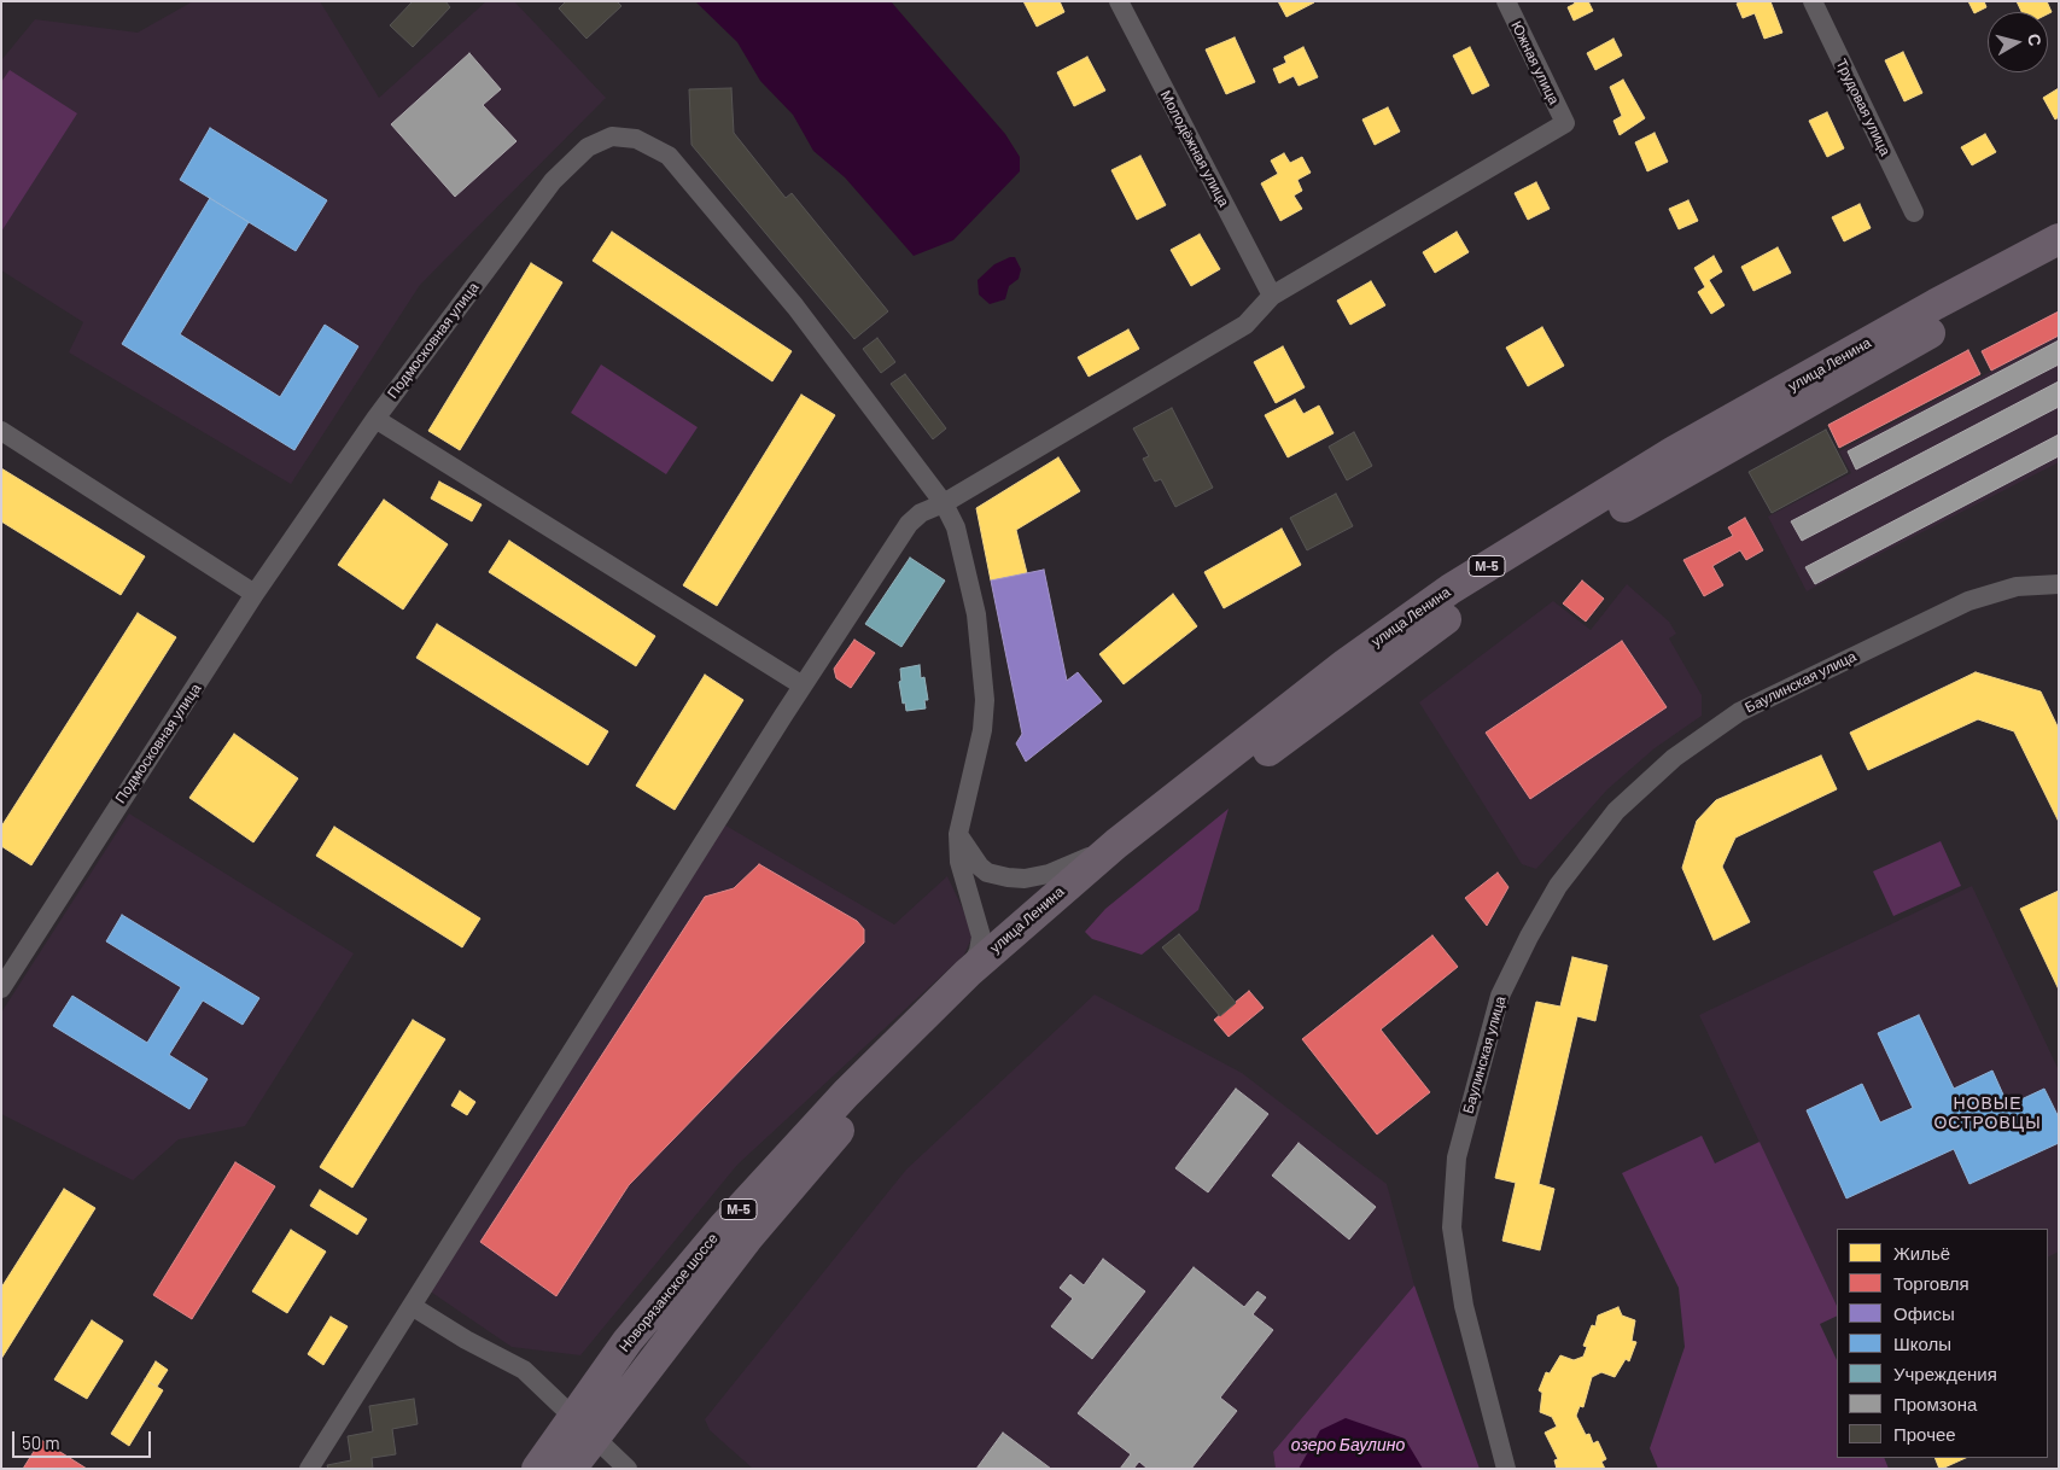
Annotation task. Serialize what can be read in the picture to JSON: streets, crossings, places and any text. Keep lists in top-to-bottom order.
{
  "streets": {
    "main road": ["улица Ленина", "М-5", "Новорязанское шоссе"],
    "street": [
      "Южная улица",
      "Трудовая улица",
      "Молодёжная улица",
      "Подмосковная улица",
      "Баулинская улица"
    ]
  },
  "crossings": [
    ["Южная улица", "Молодёжная улица"],
    ["Подмосковная улица", "улица Ленина"],
    ["Подмосковная улица", "Новорязанское шоссе"],
    ["улица Ленина", "Новорязанское шоссе"]
  ],
  "districts": ["НОВЫЕ ОСТРОВЦЫ"],
  "water": ["озеро Баулино"],
  "legend": [
    "Жильё",
    "Торговля",
    "Офисы",
    "Школы",
    "Учреждения",
    "Промзона",
    "Прочее"
  ],
  "scale_bar": "50 m",
  "north": "right"
}
